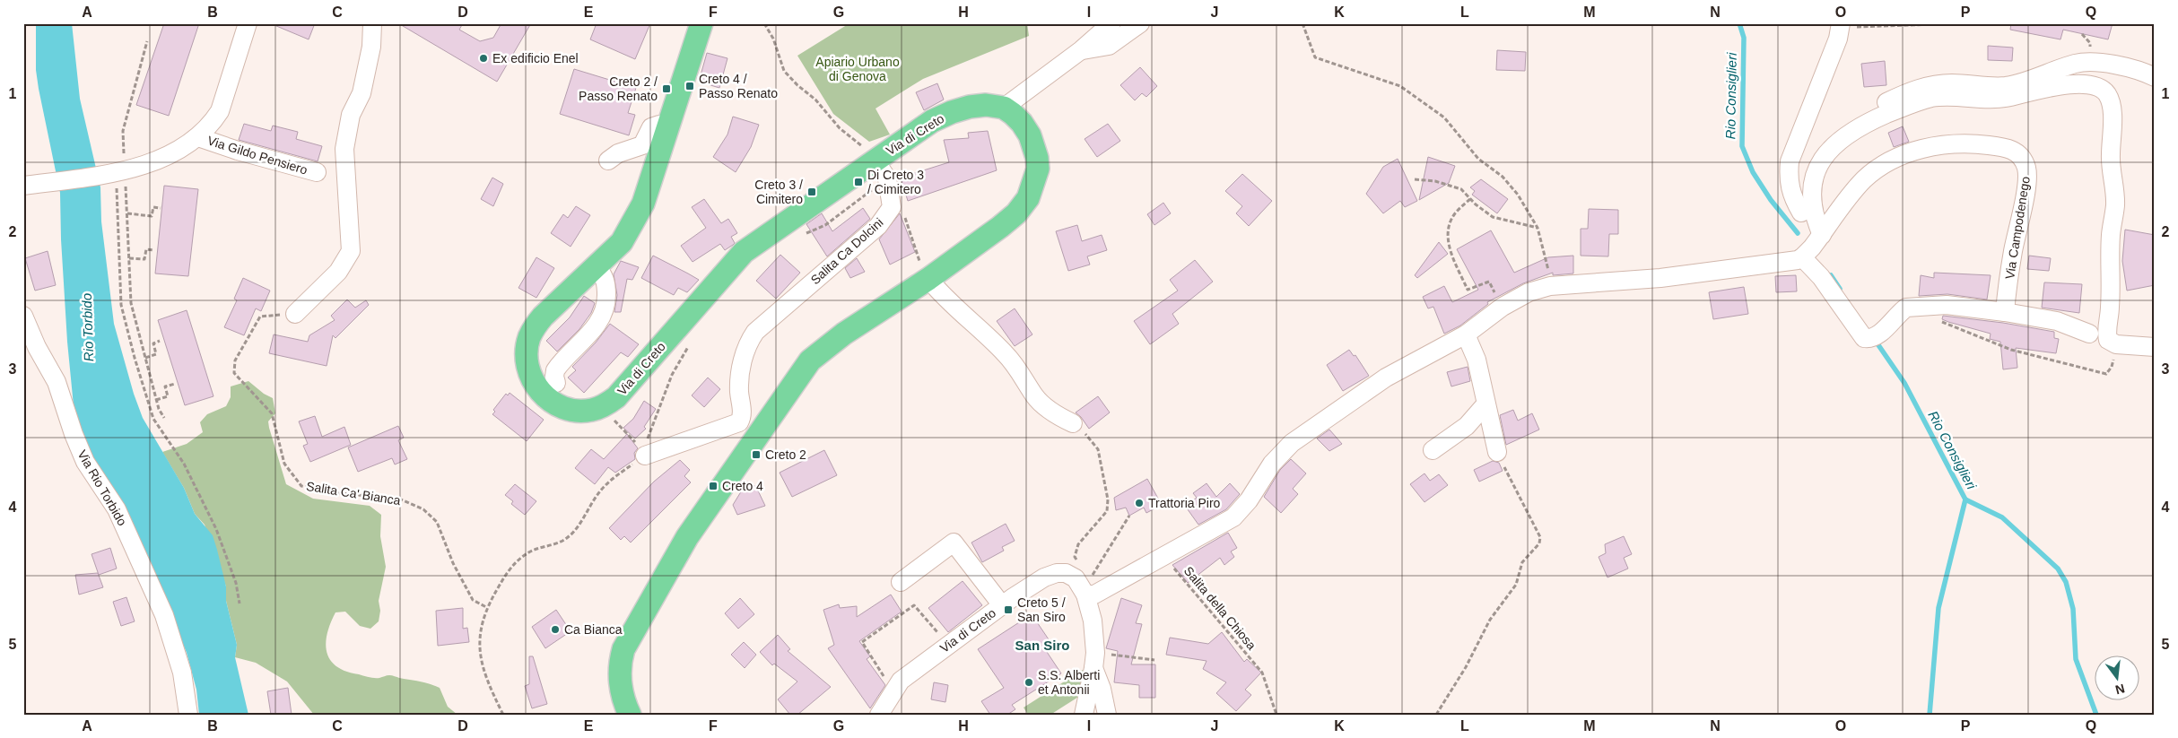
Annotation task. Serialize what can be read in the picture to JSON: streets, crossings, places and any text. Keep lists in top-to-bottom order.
{
  "streets": {
    "main road": ["Via di Creto"],
    "street": [
      "Via Gildo Pensiero",
      "Via Campodenego",
      "Salita Ca Dolcini",
      "Via Rio Torbido"
    ],
    "path": ["Salita Ca' Bianca", "Salita della Chiosa"]
  },
  "districts": ["San Siro"],
  "water": ["Rio Consiglieri", "Rio Torbido"],
  "parks": ["Apiario Urbano di Genova"],
  "places": {
    "other": [
      "Ex edificio Enel",
      "Trattoria Piro",
      "Ca Bianca",
      "S.S. Alberti et Antonii"
    ],
    "transit": [
      "Creto 4 / Passo Renato",
      "Creto 2 / Passo Renato",
      "Di Creto 3 / Cimitero",
      "Creto 3 / Cimitero",
      "Creto 2",
      "Creto 4",
      "Creto 5 / San Siro"
    ]
  },
  "north": "bottom",
  "grid": {
    "columns": [
      "A",
      "B",
      "C",
      "D",
      "E",
      "F",
      "G",
      "H",
      "I",
      "J",
      "K",
      "L",
      "M",
      "N",
      "O",
      "P",
      "Q"
    ],
    "rows": [
      "1",
      "2",
      "3",
      "4",
      "5"
    ]
  }
}
